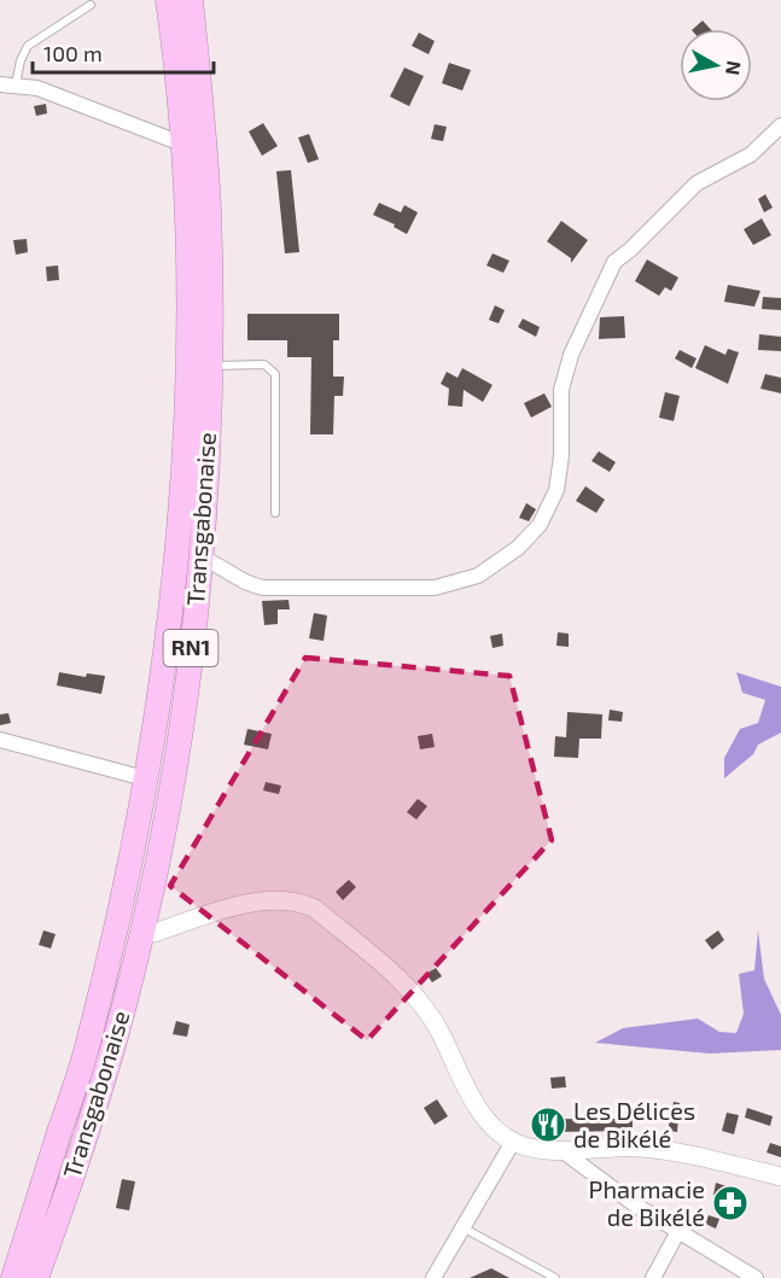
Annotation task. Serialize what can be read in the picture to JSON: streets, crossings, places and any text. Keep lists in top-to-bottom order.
{
  "streets": {
    "highway": ["Transgabonaise", "RN1"]
  },
  "places": {
    "restaurant": ["Les Délices de Bikélé"],
    "pharmacy": ["Pharmacie de Bikélé"]
  },
  "scale_bar": "100 m",
  "north": "right"
}
